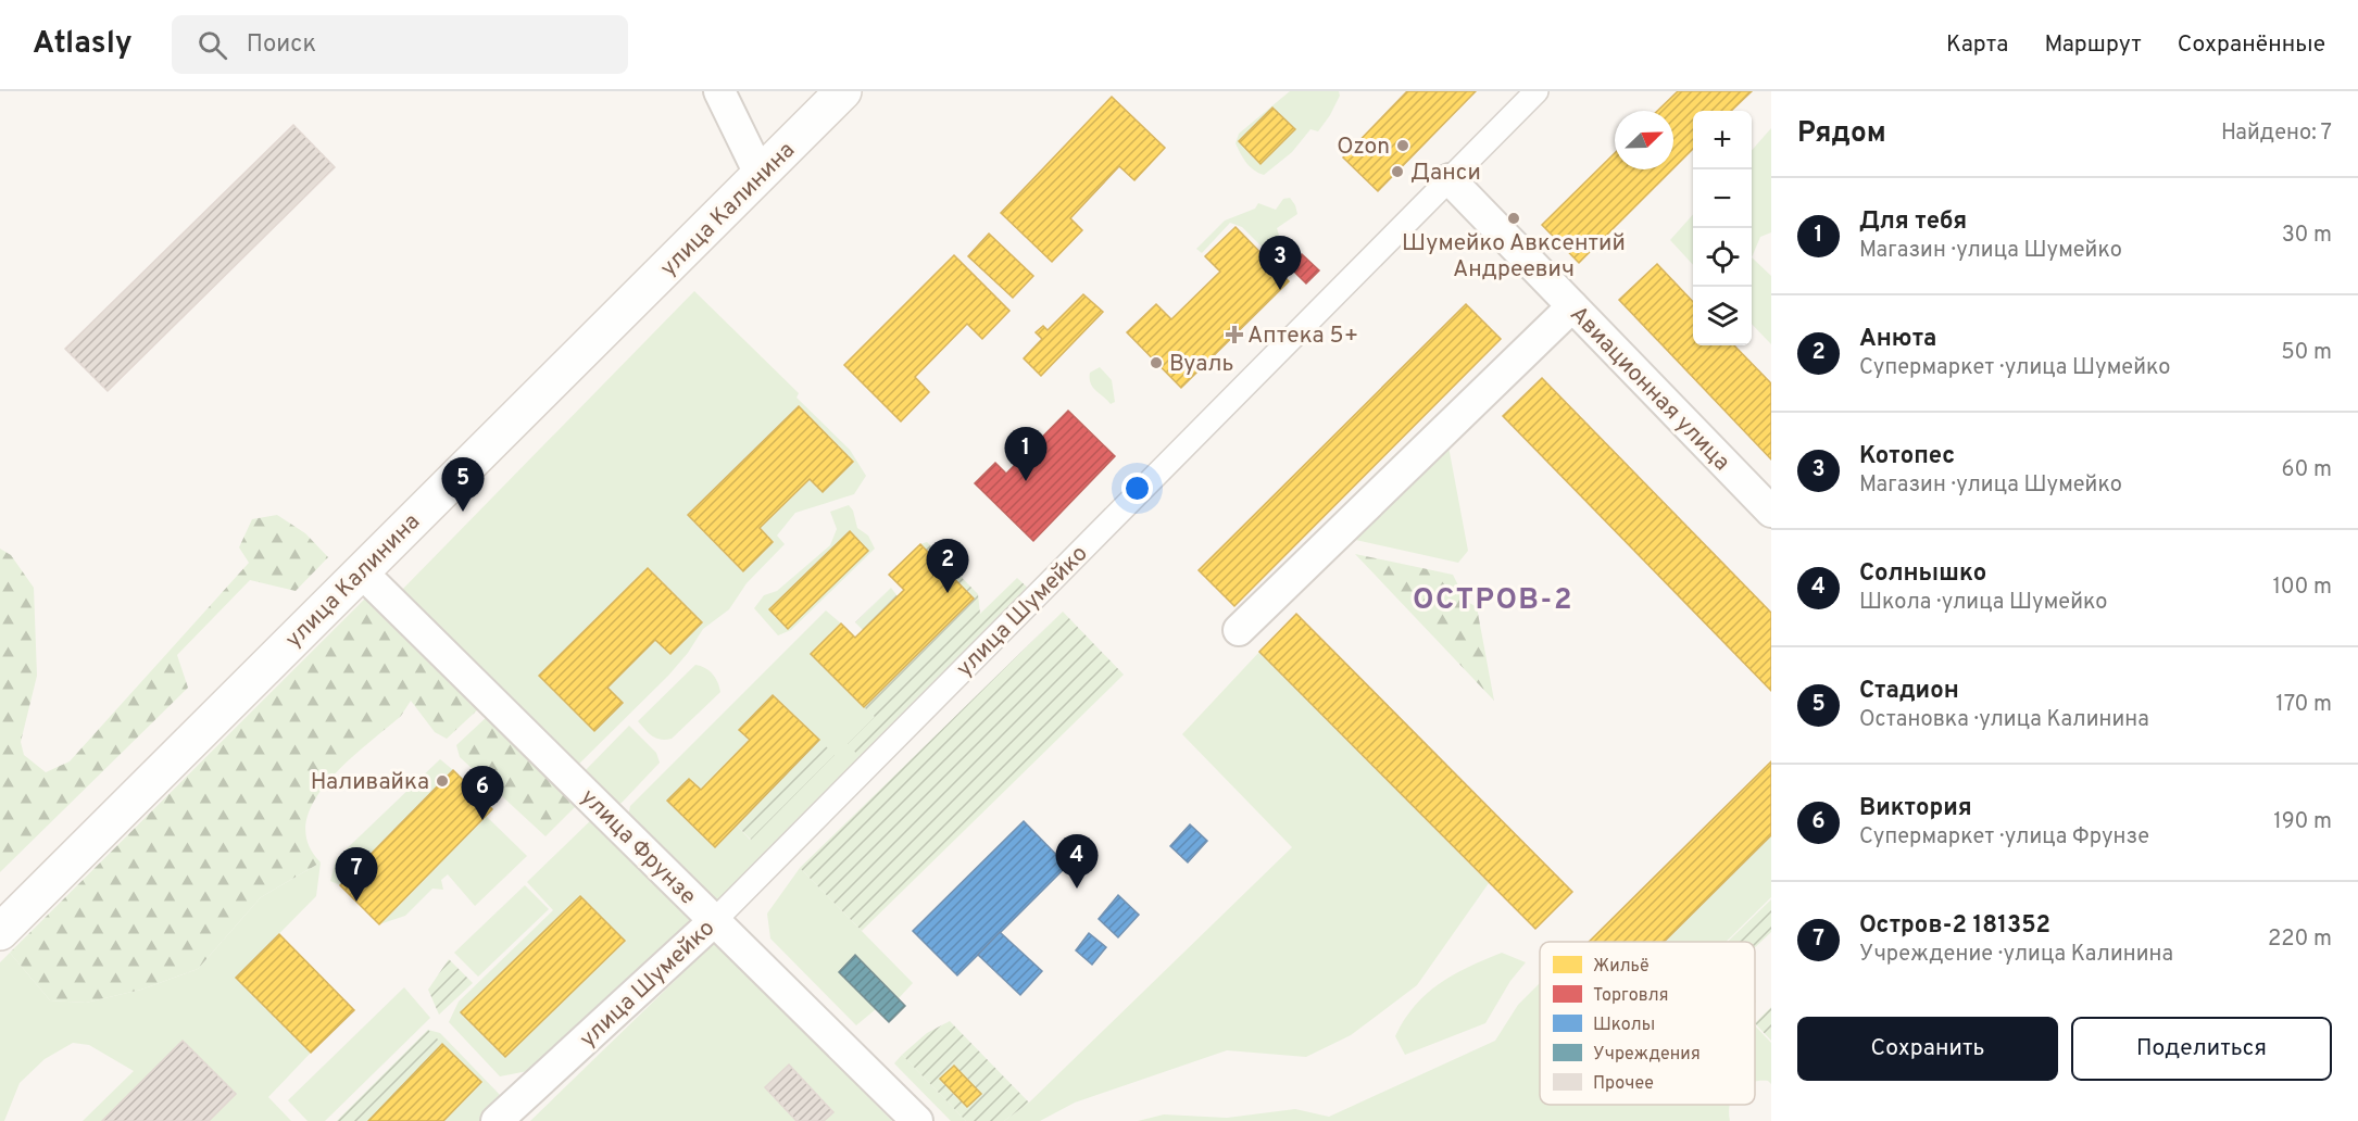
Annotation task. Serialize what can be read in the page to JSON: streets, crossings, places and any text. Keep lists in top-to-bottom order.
{
  "streets": {
    "main road": ["улица Калинина"],
    "street": ["Авиационная улица", "улица Шумейко", "улица Фрунзе"]
  },
  "crossings": [
    ["улица Калинина", "улица Фрунзе"],
    ["Авиационная улица", "улица Шумейко"],
    ["улица Шумейко", "улица Фрунзе"]
  ],
  "districts": ["ОСТРОВ-2"],
  "places": {
    "other": [
      "Ozon",
      "Данси",
      "Шумейко Авксентий Андреевич",
      "Вуаль",
      "Наливайка"
    ],
    "health": ["Аптека 5+"]
  },
  "legend": [
    "Жильё",
    "Торговля",
    "Школы",
    "Учреждения",
    "Прочее"
  ],
  "north": "top right",
  "page": {
    "header": "Atlasly",
    "search": "Поиск",
    "nav": ["Карта", "Маршрут", "Сохранённые"],
    "heading": ["Рядом", "Найдено: 7"],
    "map_buttons": ["+", "−"],
    "list": [
      {
        "mark": "1",
        "name": "Для тебя",
        "note": "Магазин · улица Шумейко",
        "value": "30 m"
      },
      {
        "mark": "2",
        "name": "Анюта",
        "note": "Супермаркет · улица Шумейко",
        "value": "50 m"
      },
      {
        "mark": "3",
        "name": "Котопес",
        "note": "Магазин · улица Шумейко",
        "value": "60 m"
      },
      {
        "mark": "4",
        "name": "Солнышко",
        "note": "Школа · улица Шумейко",
        "value": "100 m"
      },
      {
        "mark": "5",
        "name": "Стадион",
        "note": "Остановка · улица Калинина",
        "value": "170 m"
      },
      {
        "mark": "6",
        "name": "Виктория",
        "note": "Супермаркет · улица Фрунзе",
        "value": "190 m"
      },
      {
        "mark": "7",
        "name": "Остров-2 181352",
        "note": "Учреждение · улица Калинина",
        "value": "220 m"
      }
    ],
    "pins": [
      "3",
      "1",
      "5",
      "2",
      "6",
      "4",
      "7"
    ],
    "buttons": ["Сохранить", "Поделиться"]
  }
}
